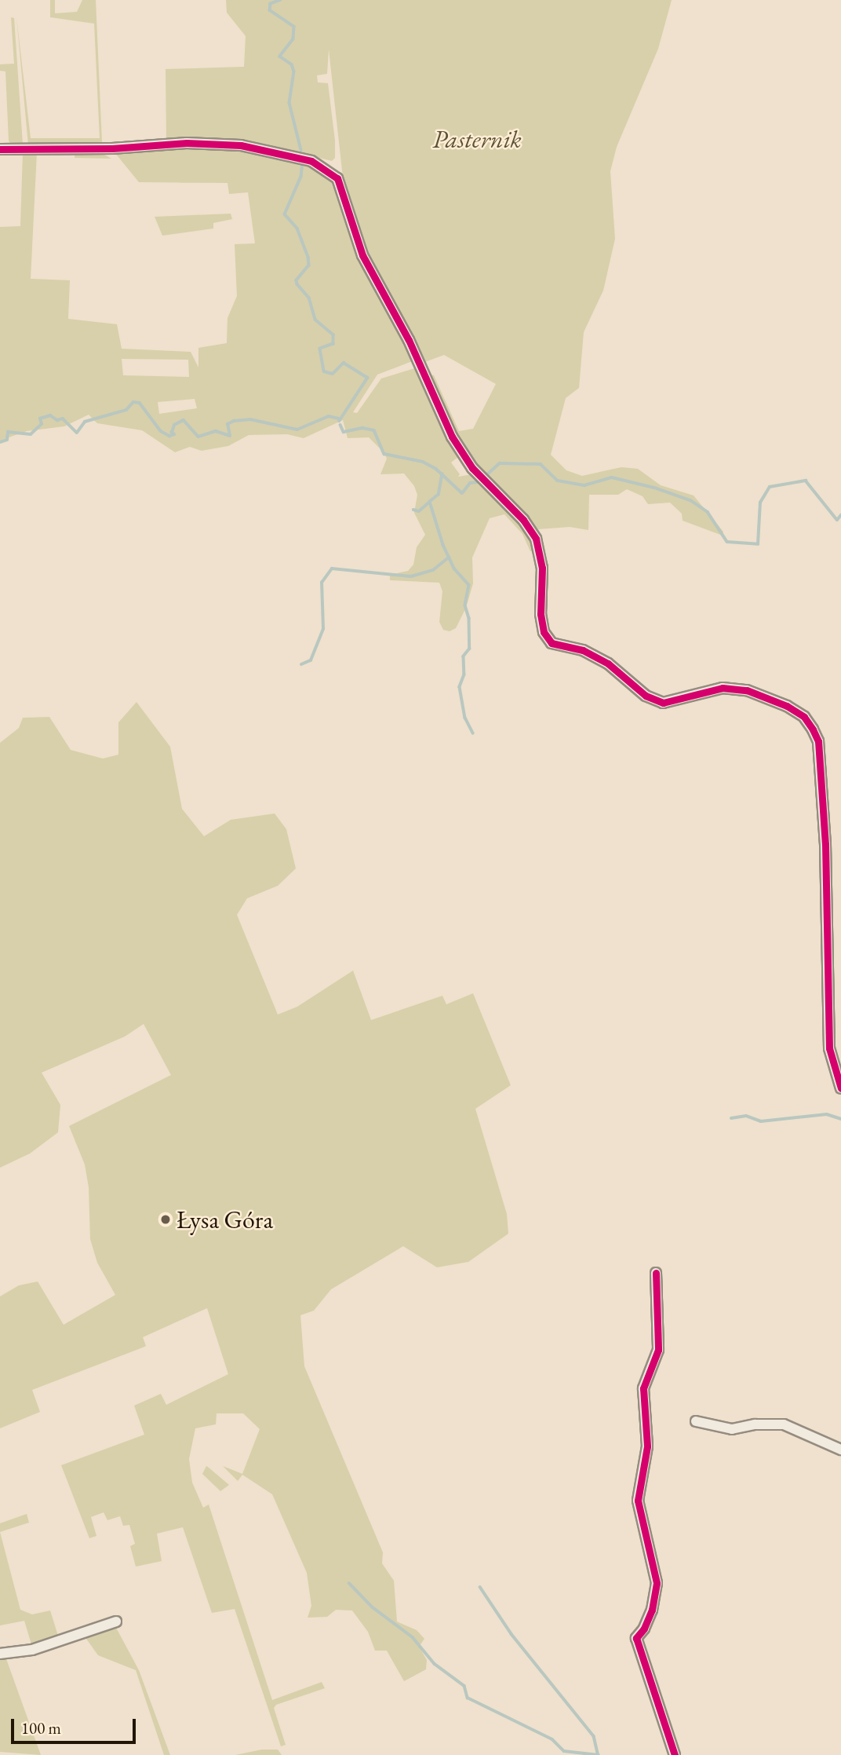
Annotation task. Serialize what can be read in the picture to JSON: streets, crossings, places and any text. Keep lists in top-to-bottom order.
{
  "parks": ["Pasternik"],
  "places": ["Łysa Góra"],
  "scale_bar": "100 m"
}
